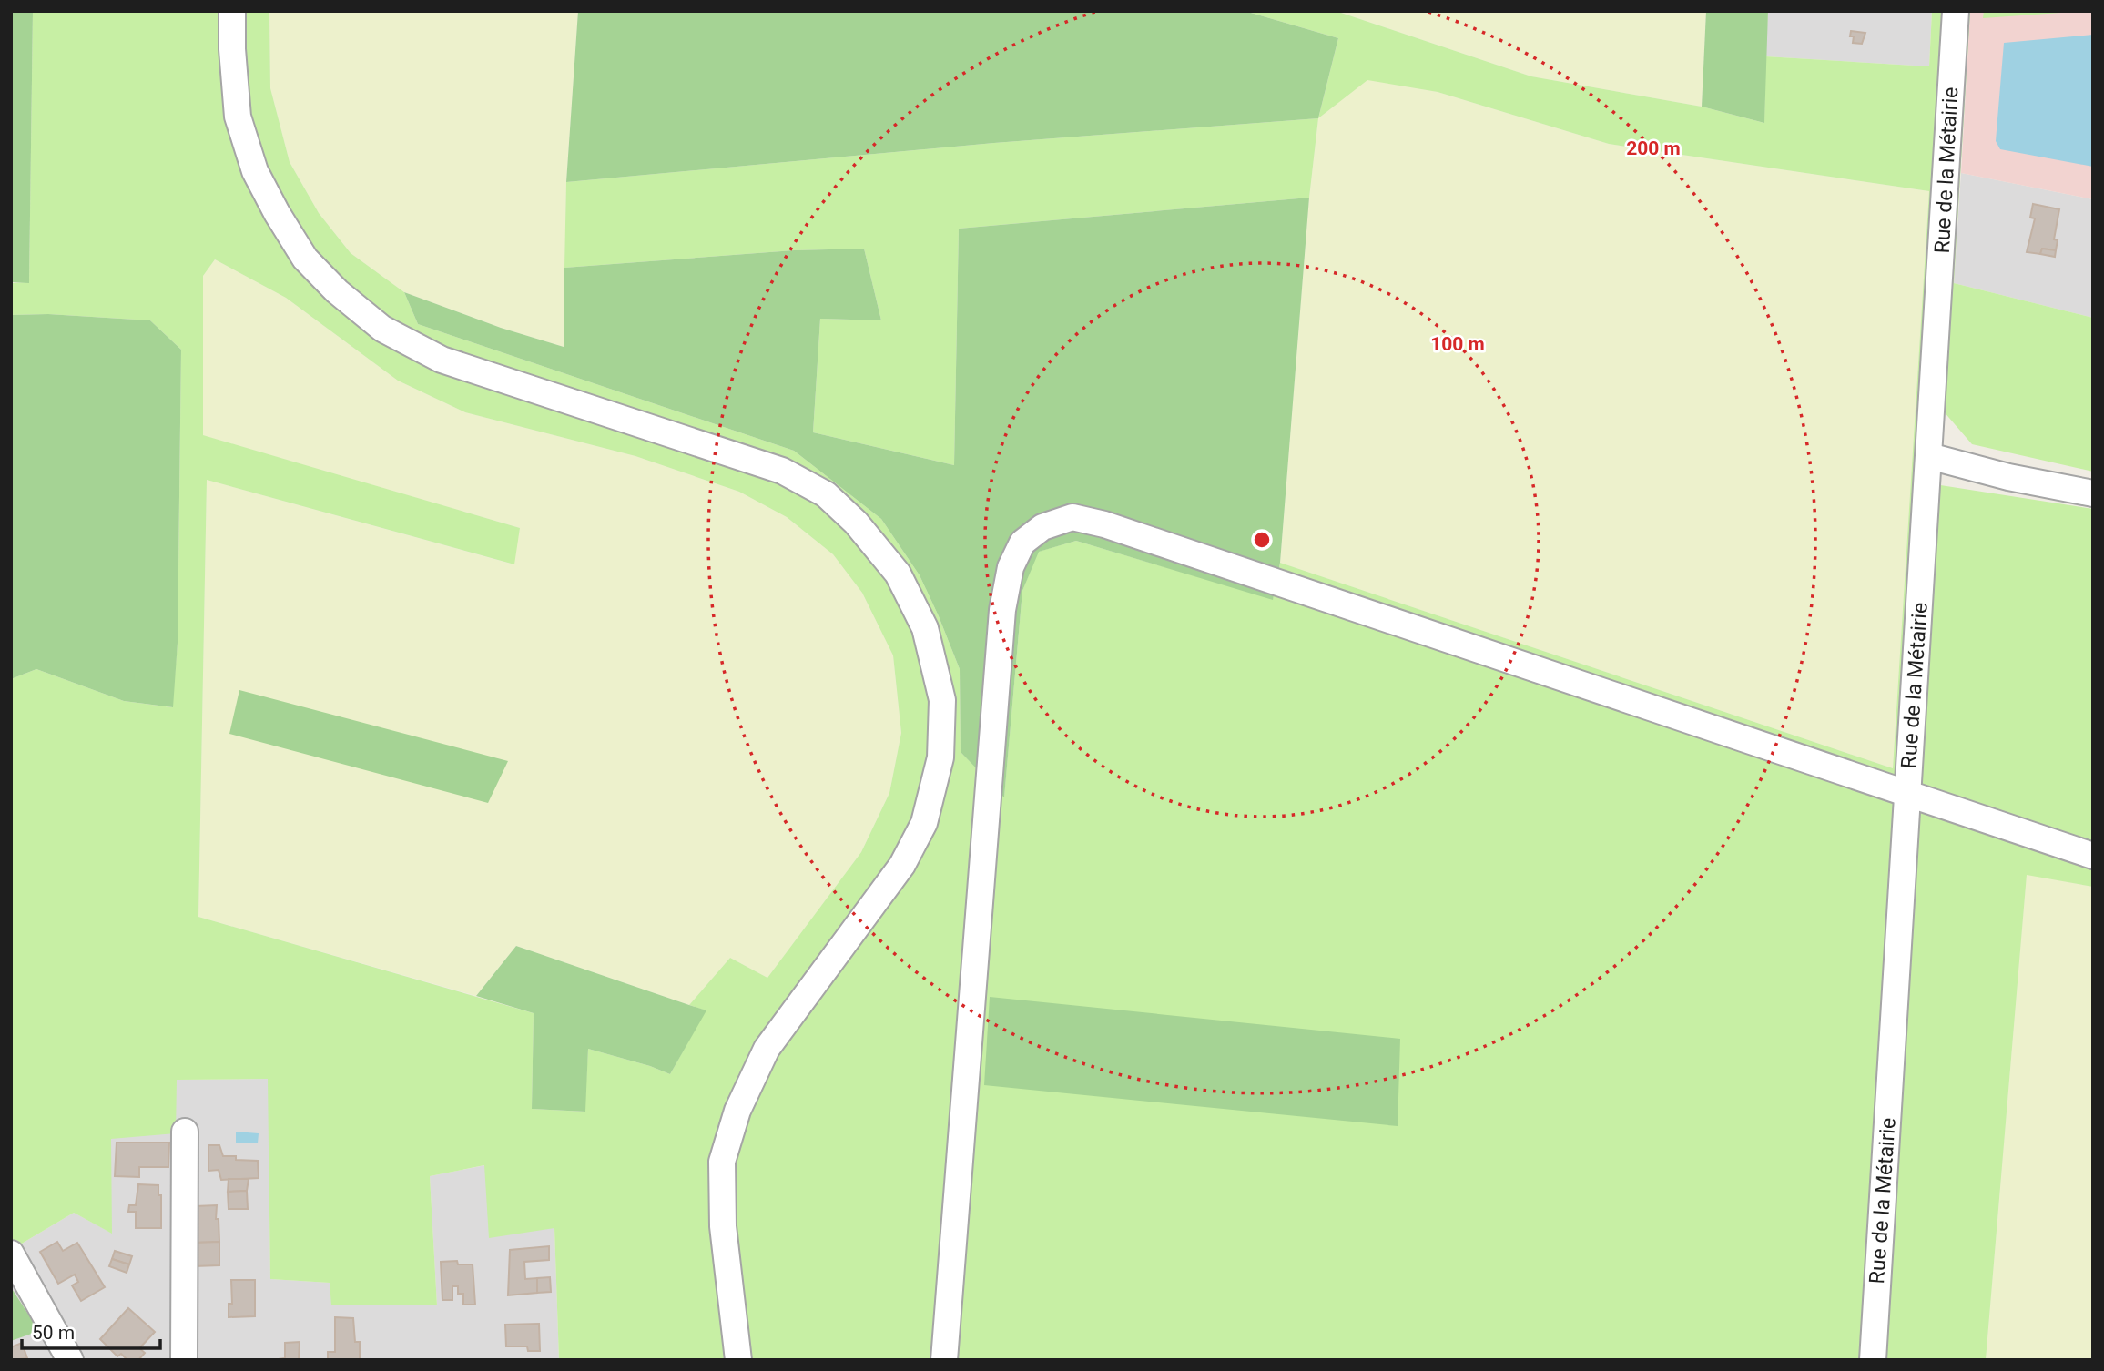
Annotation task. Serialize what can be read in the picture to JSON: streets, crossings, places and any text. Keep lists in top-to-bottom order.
{
  "streets": {
    "street": ["Rue de la Métairie"]
  },
  "scale_bar": "50 m",
  "rings": ["200 m", "100 m"]
}
